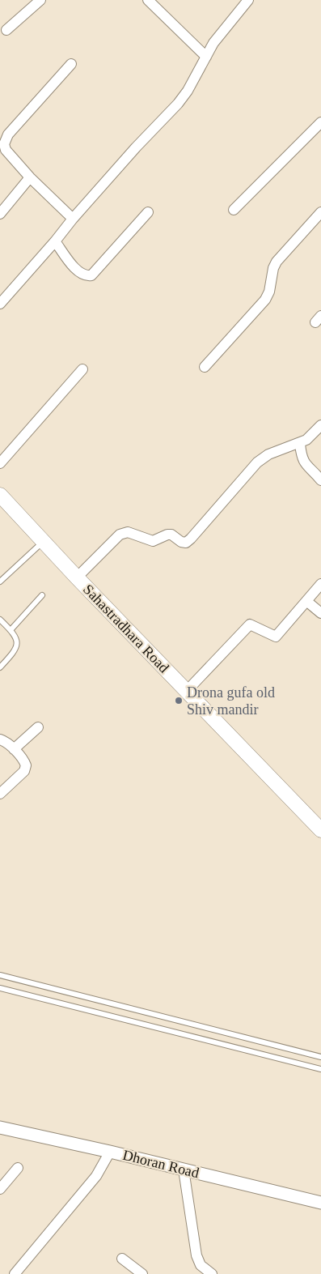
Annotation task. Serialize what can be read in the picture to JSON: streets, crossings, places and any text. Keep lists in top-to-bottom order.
{
  "streets": {
    "main road": ["Sahastradhara Road"],
    "street": ["Dhoran Road"]
  },
  "places": ["Drona gufa old Shiv mandir"]
}
